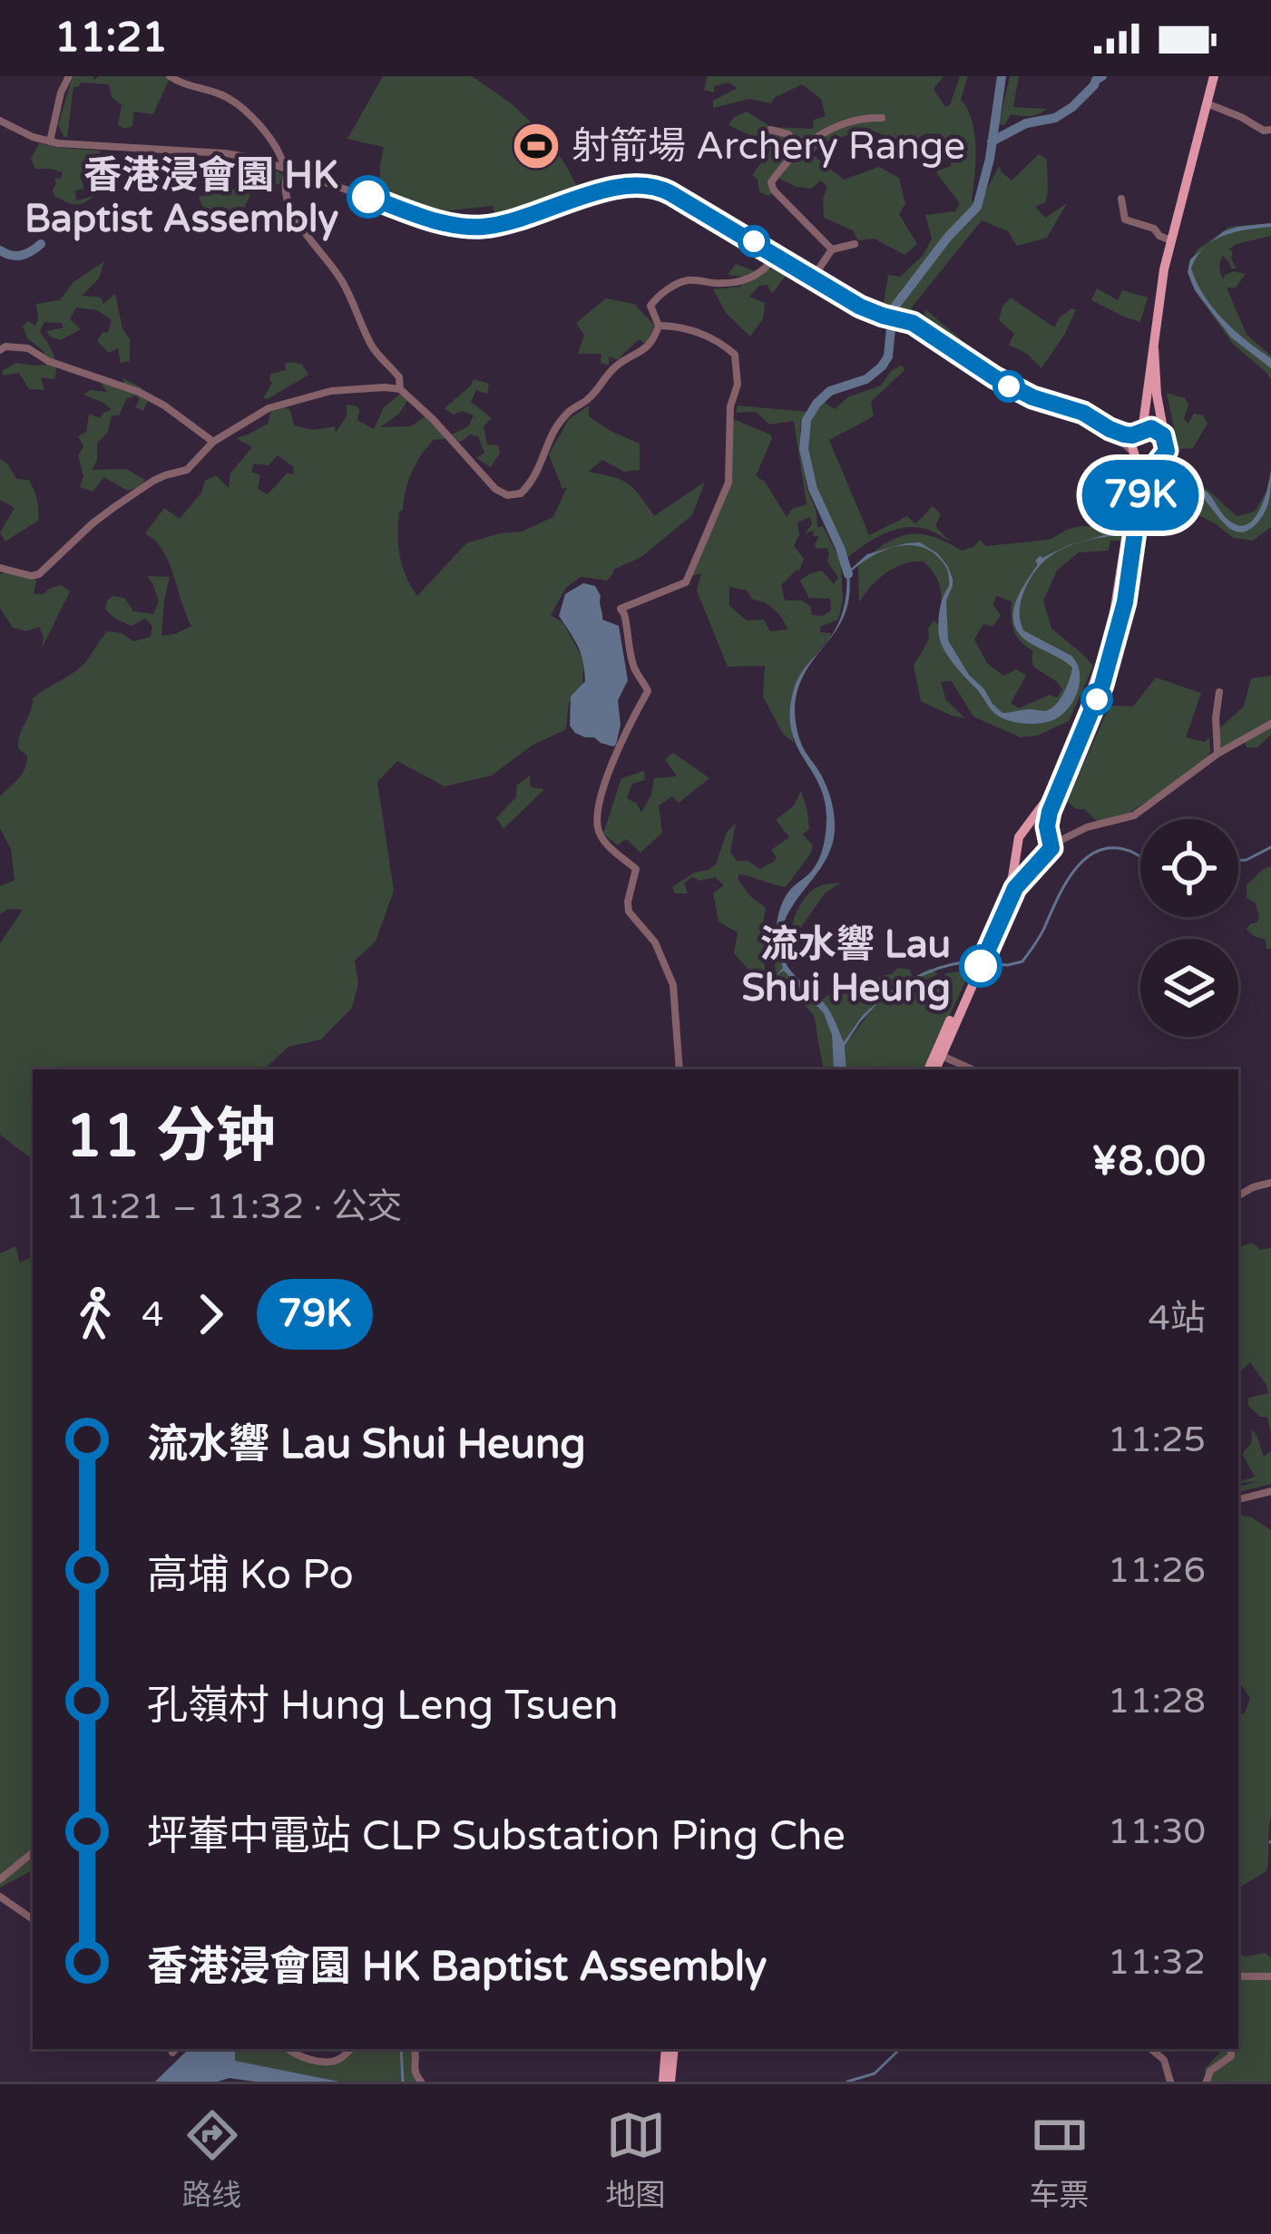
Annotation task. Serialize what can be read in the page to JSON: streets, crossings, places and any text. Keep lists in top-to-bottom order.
{
  "places": {
    "sports": ["射箭場 Archery Range"],
    "other": ["香港浸會園 HK Baptist Assembly", "流水響 Lau Shui Heung"]
  },
  "lines": ["bus line 79K"],
  "page": {
    "status": "11:21",
    "on_map": "79K",
    "heading": ["11 分钟", "11:21 – 11:32 · 公交", "¥8.00"],
    "legs": ["4", "79K", "4站"],
    "list": [
      {
        "name": "流水響 Lau Shui Heung",
        "value": "11:25"
      },
      {
        "name": "高埔 Ko Po",
        "value": "11:26"
      },
      {
        "name": "孔嶺村 Hung Leng Tsuen",
        "value": "11:28"
      },
      {
        "name": "坪輋中電站 CLP Substation Ping Che",
        "value": "11:30"
      },
      {
        "name": "香港浸會園 HK Baptist Assembly",
        "value": "11:32"
      }
    ],
    "tabs": ["路线", "地图", "车票"]
  }
}
